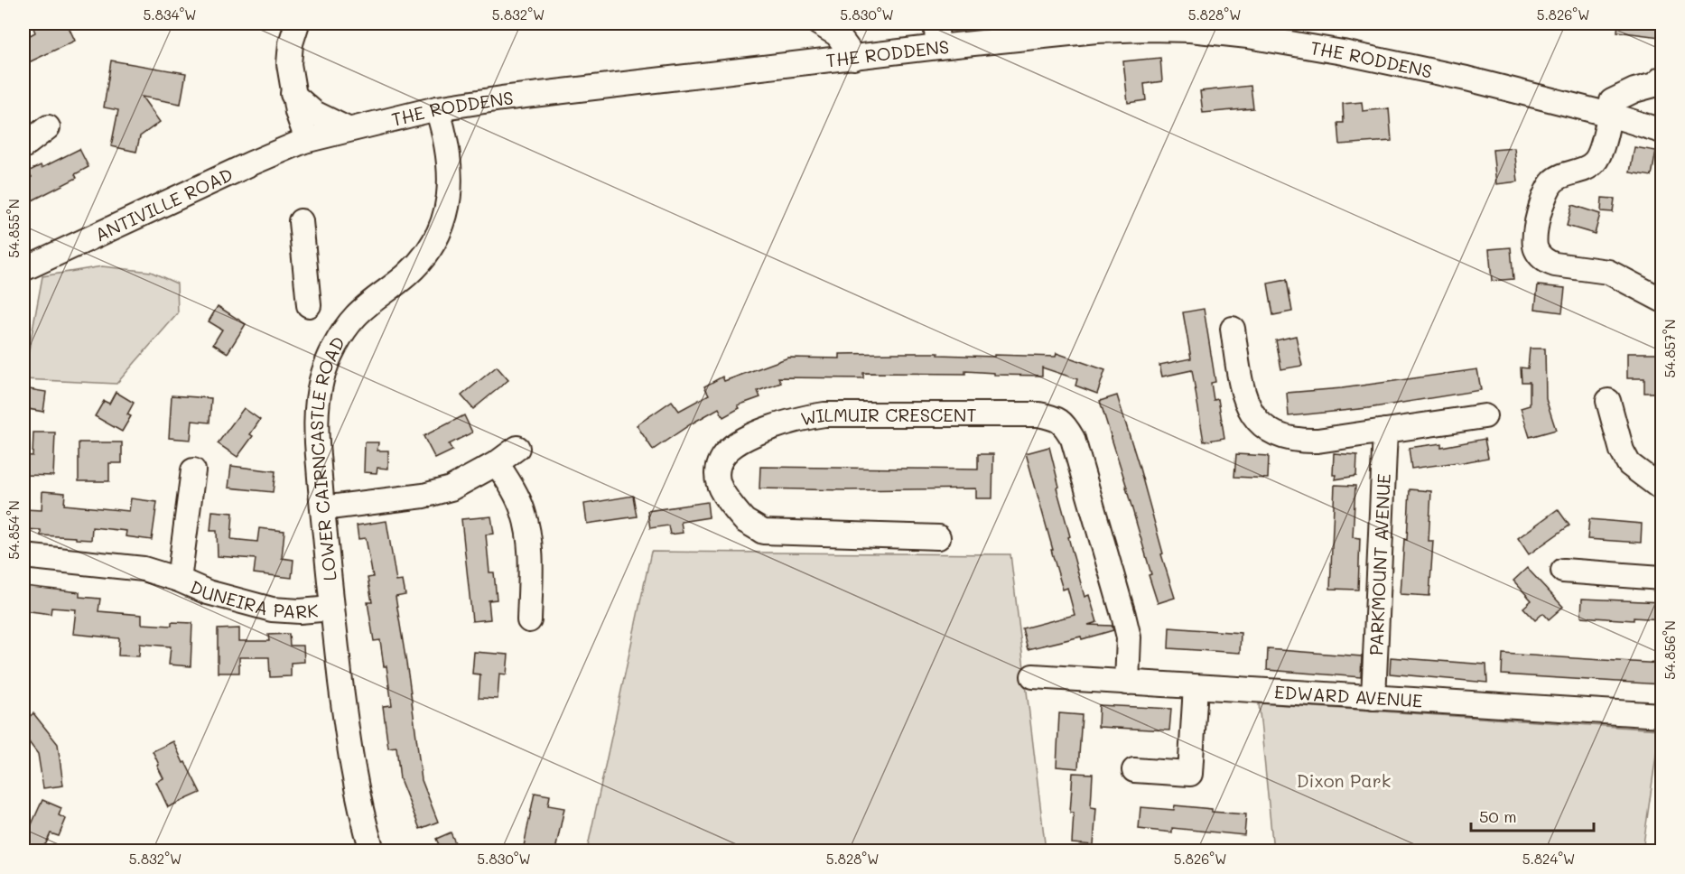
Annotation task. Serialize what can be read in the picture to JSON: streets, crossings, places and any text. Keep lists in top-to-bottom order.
{
  "streets": {
    "street": [
      "THE RODDENS",
      "ANTIVILLE ROAD",
      "WILMUIR CRESCENT",
      "LOWER CAIRNCASTLE ROAD",
      "PARKMOUNT AVENUE",
      "DUNEIRA PARK",
      "EDWARD AVENUE"
    ]
  },
  "crossings": [
    ["THE RODDENS", "ANTIVILLE ROAD"],
    ["THE RODDENS", "LOWER CAIRNCASTLE ROAD"],
    ["WILMUIR CRESCENT", "EDWARD AVENUE"],
    ["LOWER CAIRNCASTLE ROAD", "DUNEIRA PARK"],
    ["PARKMOUNT AVENUE", "EDWARD AVENUE"]
  ],
  "parks": ["Dixon Park"],
  "scale_bar": "50 m",
  "coordinates": [
    "5.834°W",
    "5.832°W",
    "5.830°W",
    "5.828°W",
    "5.826°W",
    "54.855°N",
    "54.857°N",
    "54.854°N",
    "54.856°N",
    "5.824°W"
  ]
}
